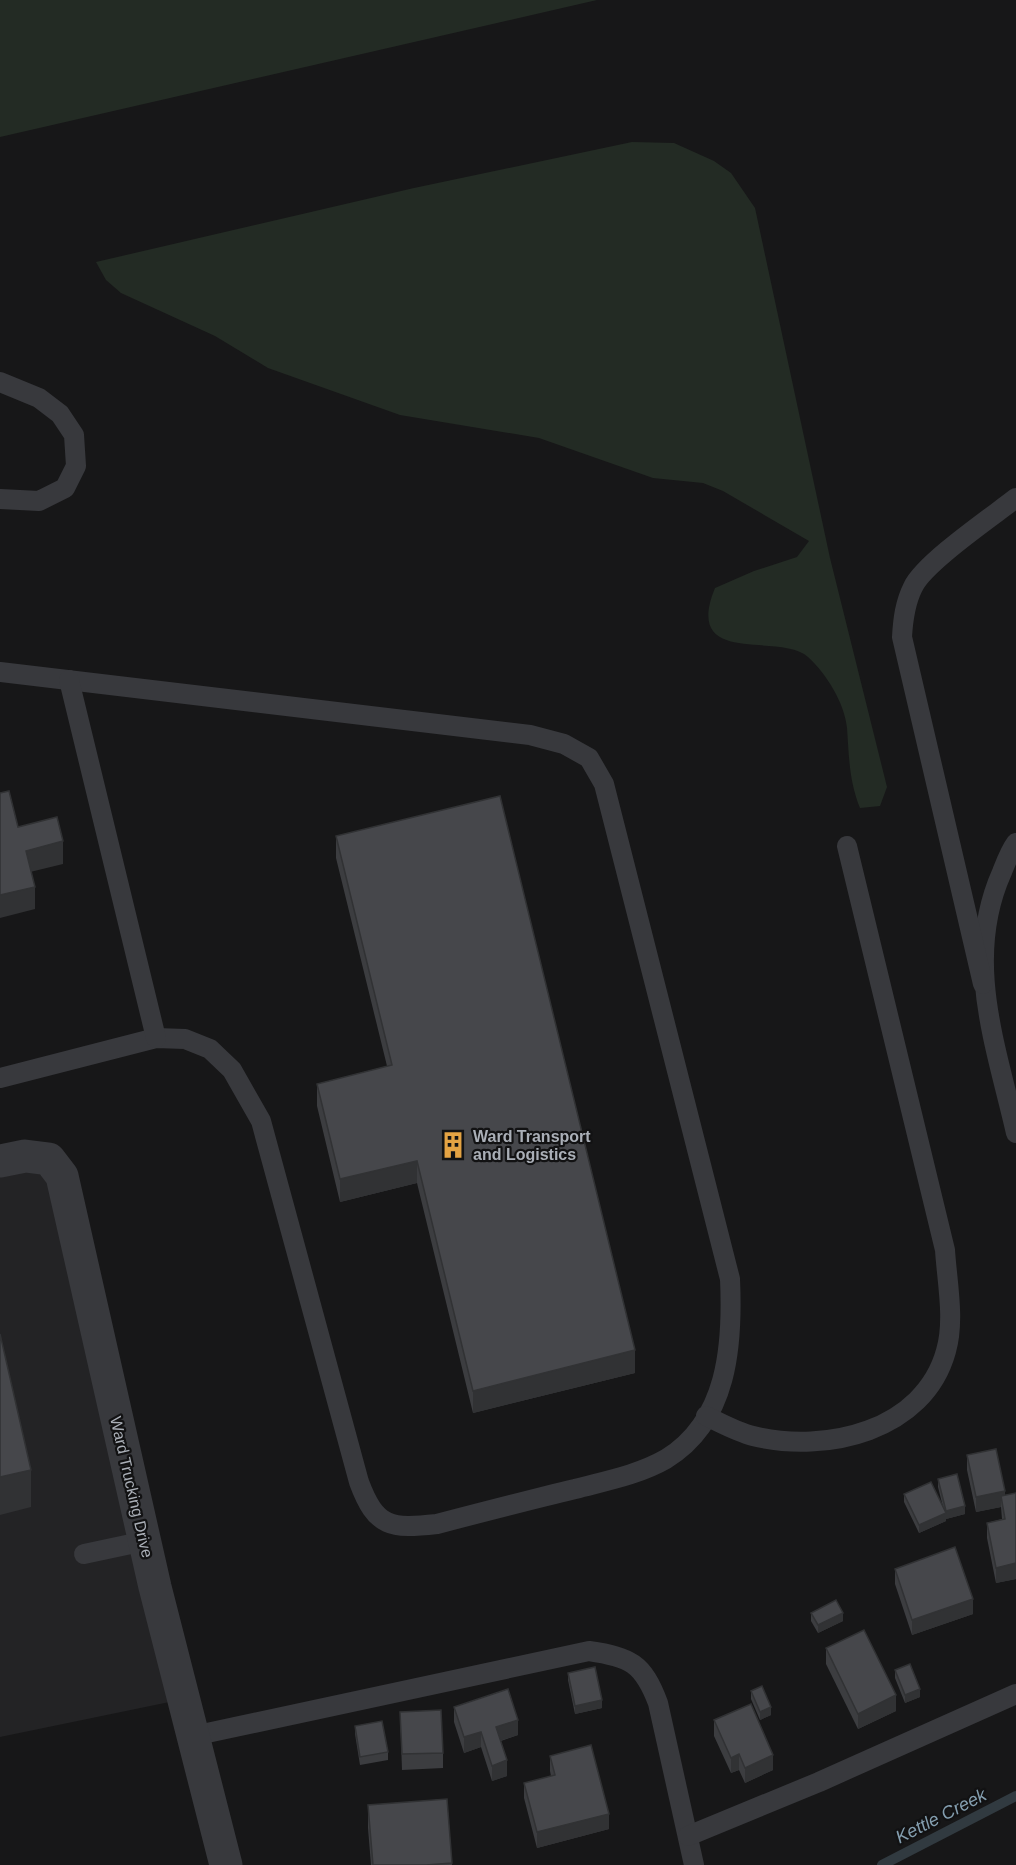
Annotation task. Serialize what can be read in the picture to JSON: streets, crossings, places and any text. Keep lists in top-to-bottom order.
{
  "streets": {
    "street": ["Ward Trucking Drive"]
  },
  "water": ["Kettle Creek"],
  "places": {
    "building": ["Ward Transport and Logistics"]
  }
}
